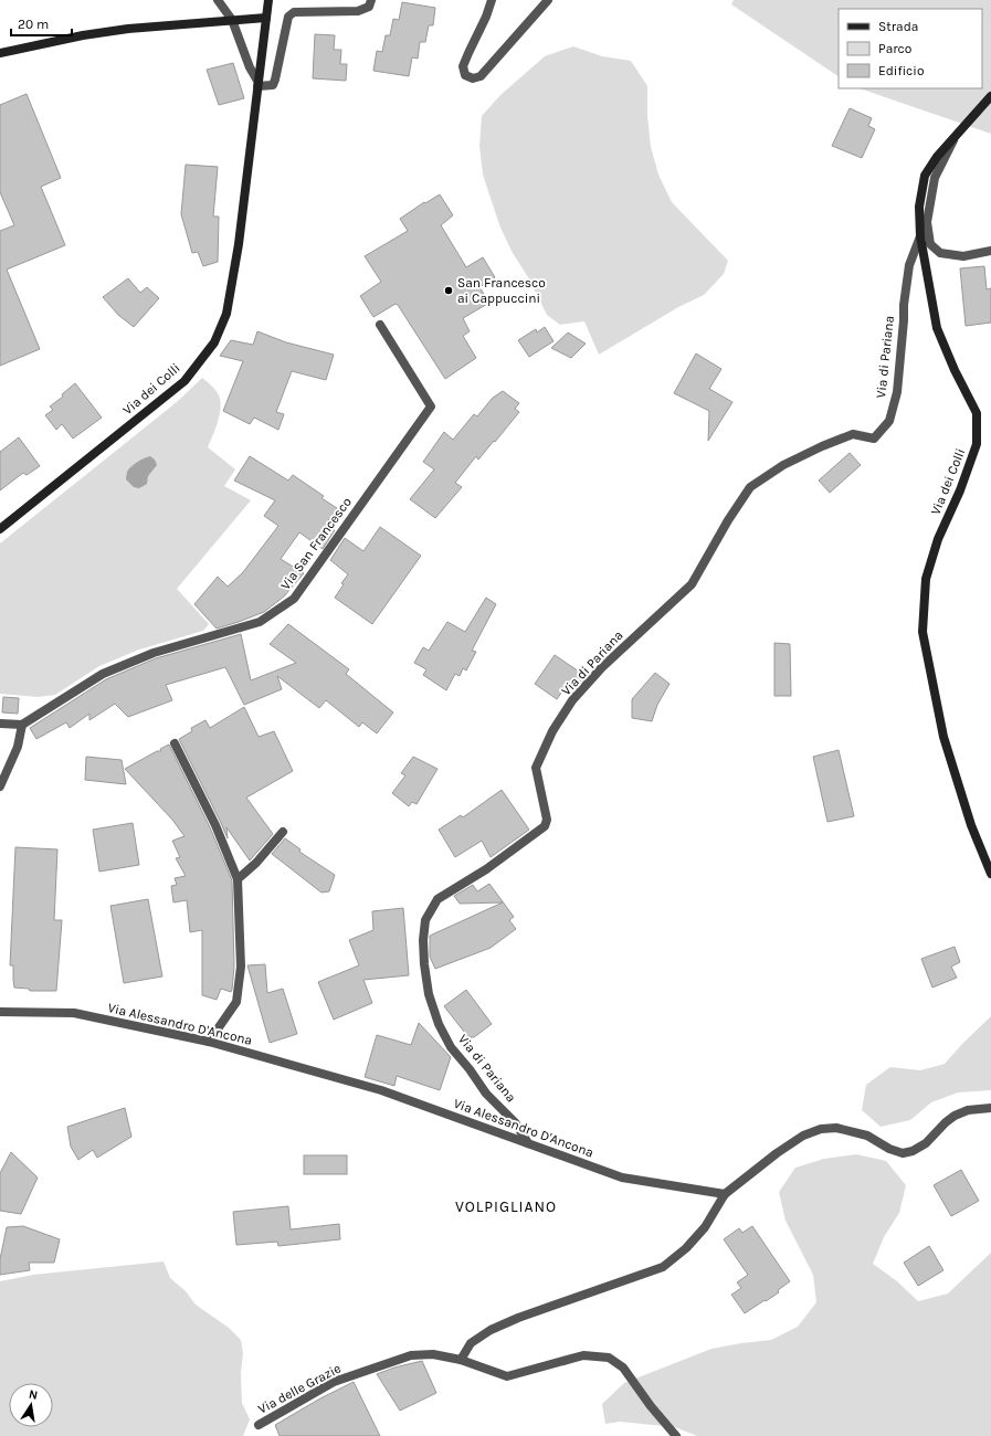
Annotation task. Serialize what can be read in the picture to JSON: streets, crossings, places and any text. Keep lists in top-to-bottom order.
{
  "streets": {
    "street": [
      "Via di Pariana",
      "Via dei Colli",
      "Via San Francesco",
      "Via Alessandro D'Ancona",
      "Via delle Grazie"
    ]
  },
  "crossings": [
    ["Via di Pariana", "Via dei Colli"],
    ["Via di Pariana", "Via Alessandro D'Ancona"]
  ],
  "districts": ["VOLPIGLIANO"],
  "places": ["San Francesco ai Cappuccini"],
  "legend": ["Strada", "Parco", "Edificio"],
  "scale_bar": "20 m",
  "north": "top"
}
